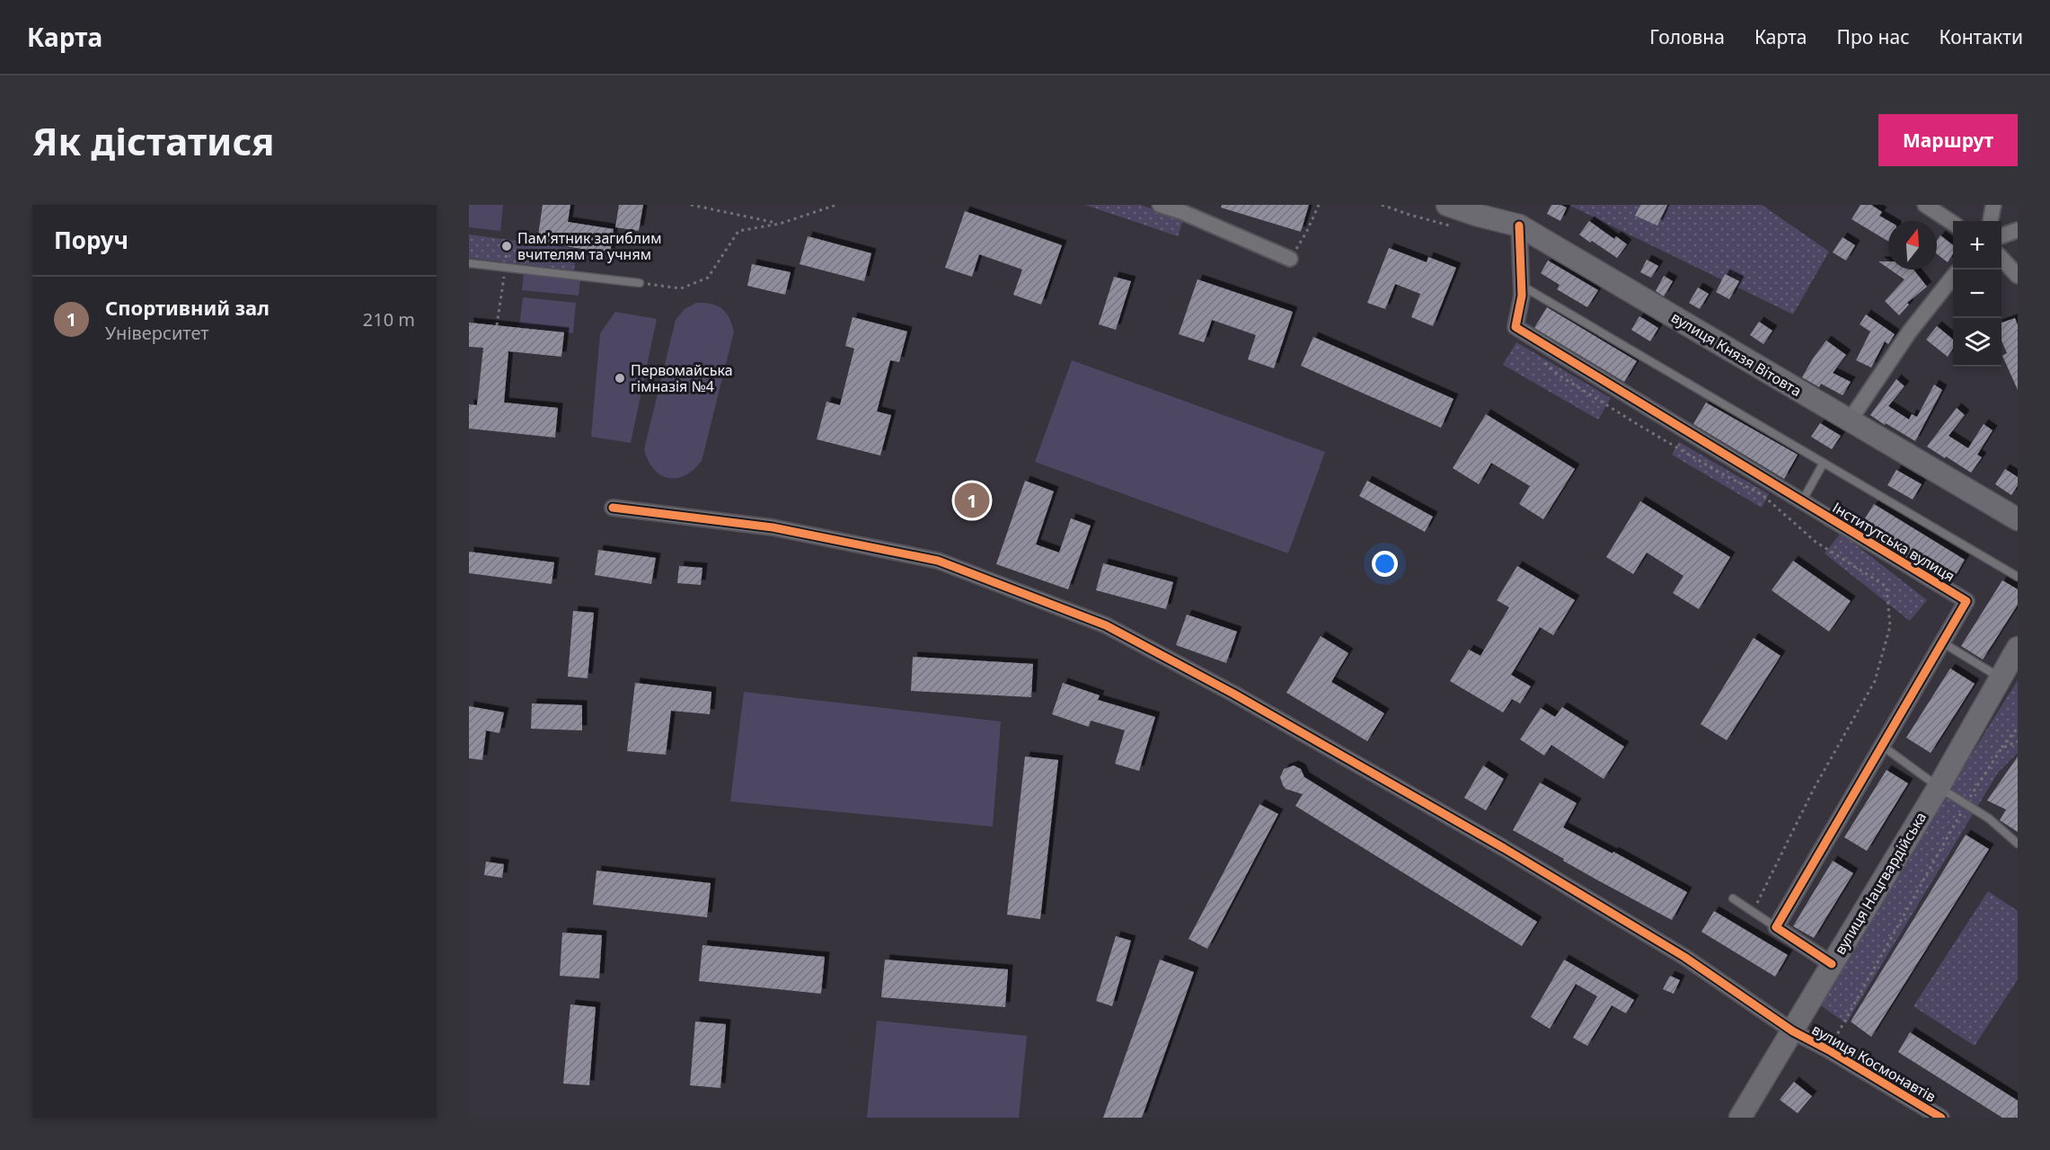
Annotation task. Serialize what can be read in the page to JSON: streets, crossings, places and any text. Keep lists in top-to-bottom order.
{
  "streets": {
    "street": [
      "вулиця Князя Вітовта",
      "Інститутська вулиця",
      "вулиця Нацгвардійська",
      "вулиця Космонавтів"
    ]
  },
  "crossings": [
    ["вулиця Князя Вітовта", "Інститутська вулиця"],
    ["вулиця Нацгвардійська", "вулиця Космонавтів"]
  ],
  "places": ["Пам'ятник загиблим вчителям та учням", "Первомайська гімназія №4"],
  "north": "top",
  "page": {
    "header": "Карта",
    "nav": [
      "Головна",
      "Карта",
      "Про нас",
      "Контакти"
    ],
    "buttons": "Маршрут",
    "title": "Як дістатися",
    "heading": "Поруч",
    "map_buttons": ["+", "−"],
    "list": [
      {
        "mark": "1",
        "name": "Спортивний зал",
        "note": "Університет",
        "value": "210 m"
      }
    ],
    "pins": "1"
  }
}
